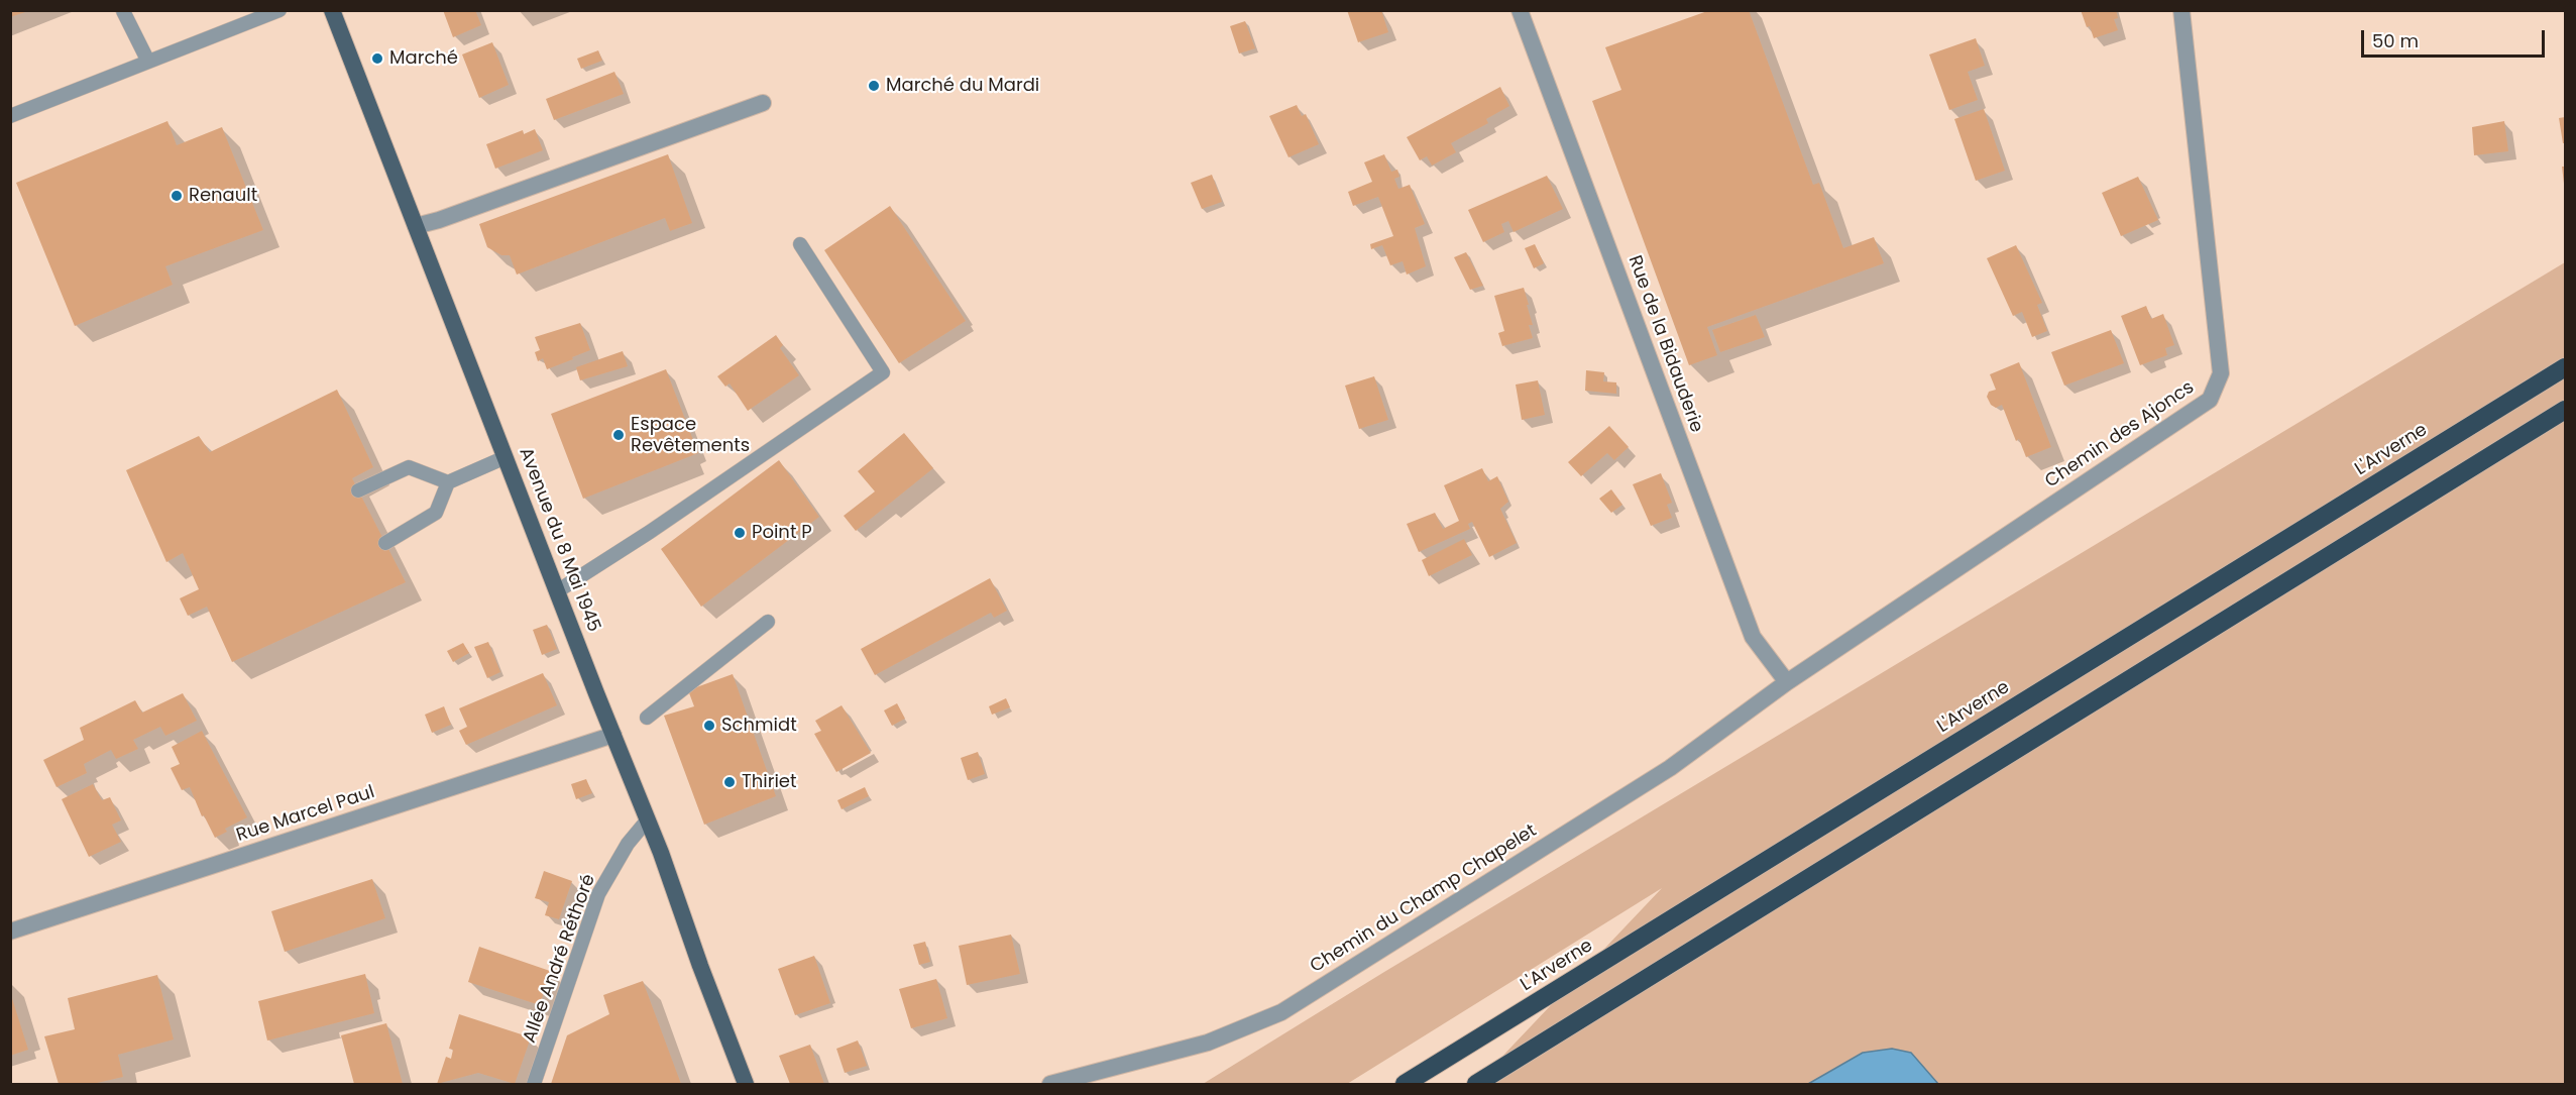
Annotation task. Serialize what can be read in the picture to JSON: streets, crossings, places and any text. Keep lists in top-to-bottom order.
{
  "streets": {
    "highway": ["L'Arverne"],
    "main road": ["Avenue du 8 Mai 1945"],
    "street": [
      "Rue de la Bidauderie",
      "Chemin des Ajoncs",
      "Rue Marcel Paul",
      "Chemin du Champ Chapelet"
    ],
    "lane": ["Allée André Réthoré"]
  },
  "crossings": [
    ["Rue de la Bidauderie", "Chemin des Ajoncs"],
    ["Rue de la Bidauderie", "Chemin du Champ Chapelet"],
    ["Chemin des Ajoncs", "Chemin du Champ Chapelet"],
    ["Avenue du 8 Mai 1945", "Rue Marcel Paul"],
    ["Avenue du 8 Mai 1945", "Allée André Réthoré"]
  ],
  "places": [
    "Marché",
    "Marché du Mardi",
    "Renault",
    "Espace Revêtements",
    "Point P",
    "Schmidt",
    "Thiriet"
  ],
  "scale_bar": "50 m"
}
